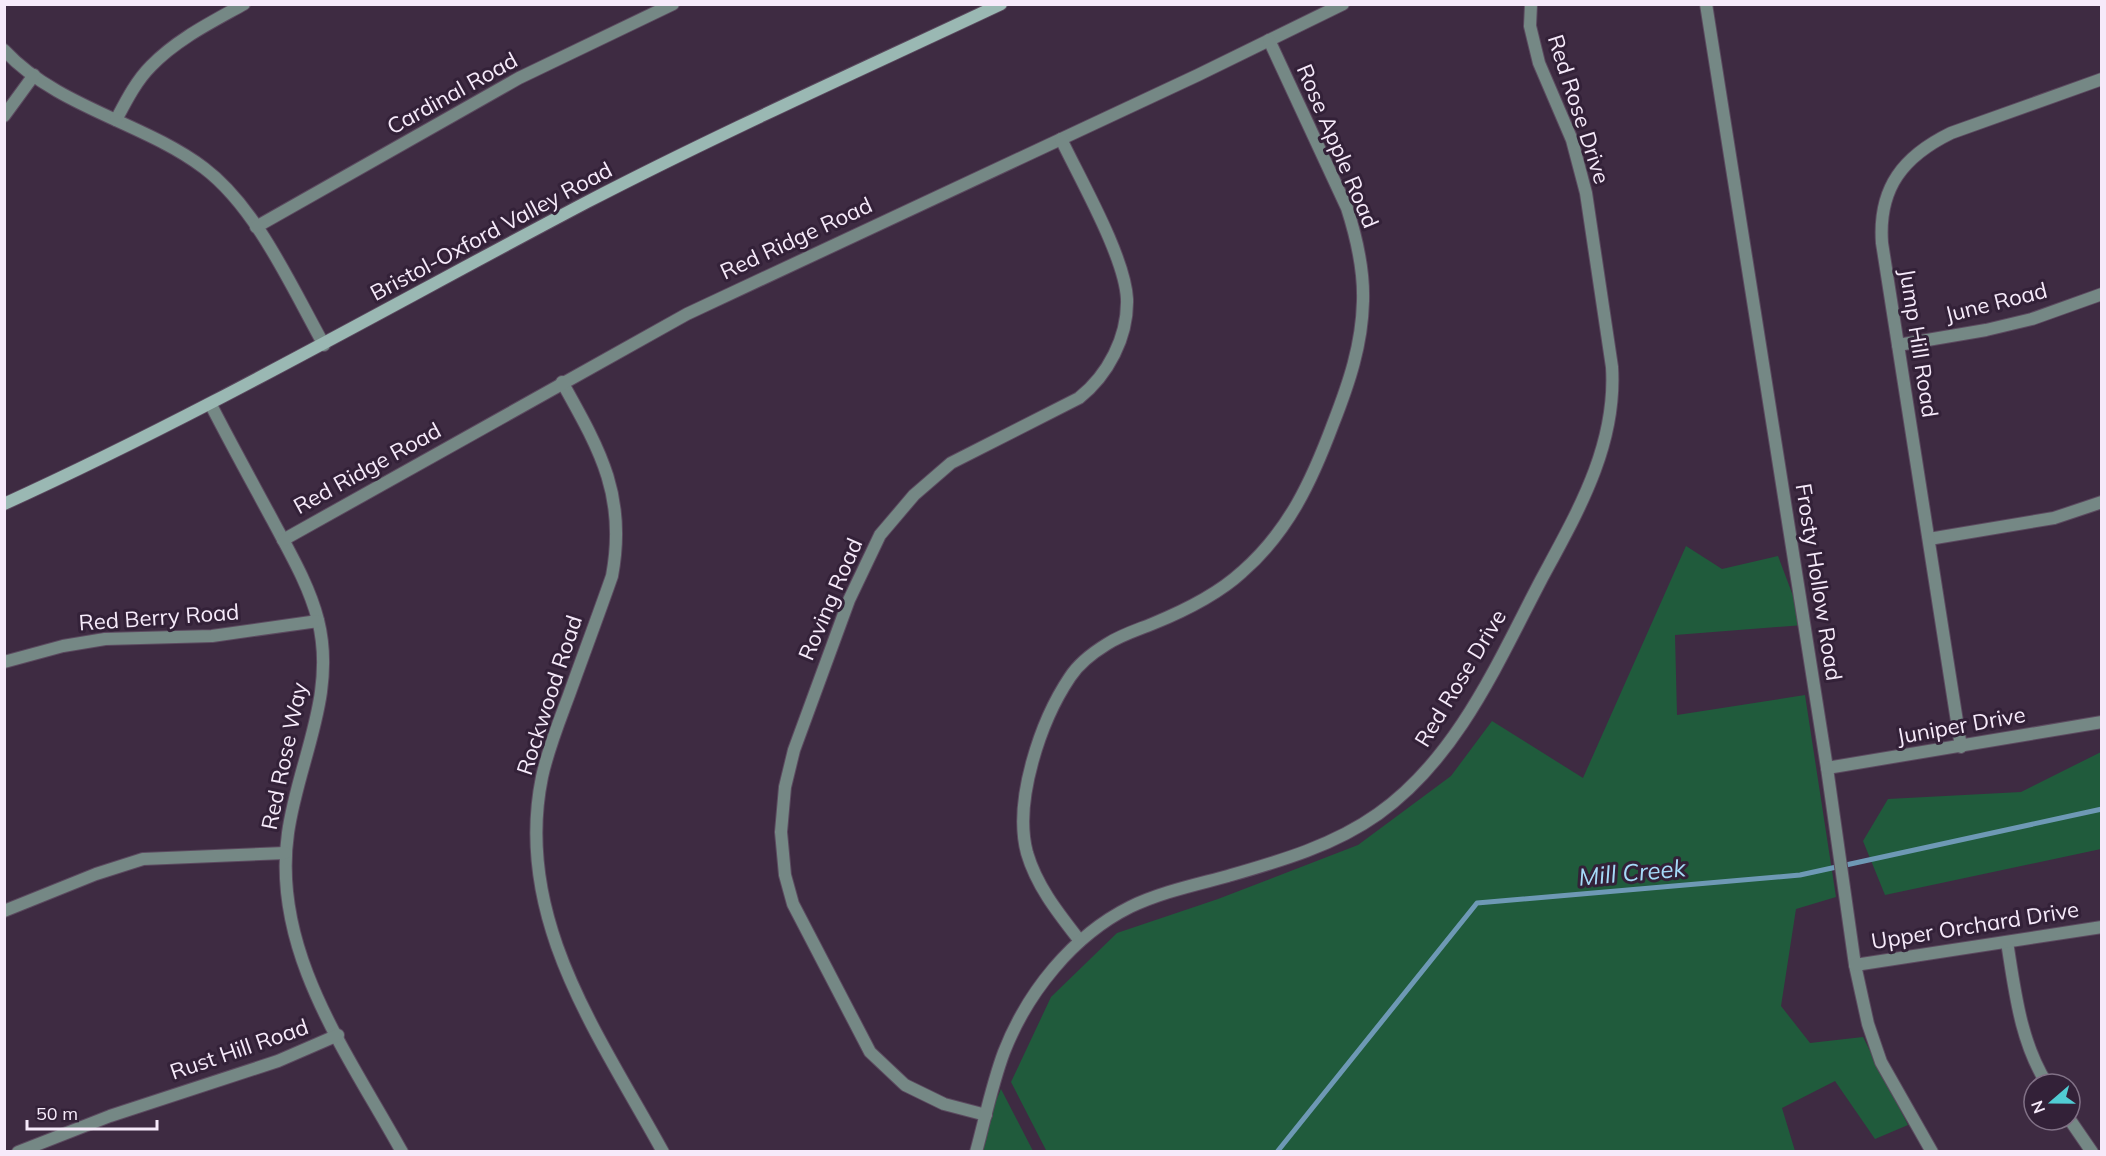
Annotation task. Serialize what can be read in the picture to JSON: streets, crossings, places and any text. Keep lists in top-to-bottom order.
{
  "streets": {
    "main road": ["Bristol-Oxford Valley Road"],
    "street": [
      "Cardinal Road",
      "Red Rose Drive",
      "Rose Apple Road",
      "Red Ridge Road",
      "June Road",
      "Jump Hill Road",
      "Frosty Hollow Road",
      "Roving Road",
      "Red Berry Road",
      "Rockwood Road",
      "Juniper Drive",
      "Red Rose Way",
      "Upper Orchard Drive",
      "Rust Hill Road"
    ]
  },
  "crossings": [
    ["Red Rose Drive", "Rose Apple Road"],
    ["Red Rose Drive", "Roving Road"],
    ["Rose Apple Road", "Red Ridge Road"],
    ["Bristol-Oxford Valley Road", "Red Rose Way"],
    ["Red Ridge Road", "Roving Road"],
    ["Red Ridge Road", "Rockwood Road"],
    ["Red Ridge Road", "Red Rose Way"],
    ["June Road", "Jump Hill Road"],
    ["Jump Hill Road", "Juniper Drive"],
    ["Frosty Hollow Road", "Juniper Drive"],
    ["Frosty Hollow Road", "Upper Orchard Drive"],
    ["Red Berry Road", "Red Rose Way"],
    ["Red Rose Way", "Rust Hill Road"]
  ],
  "water": ["Mill Creek"],
  "scale_bar": "50 m",
  "north": "left"
}
